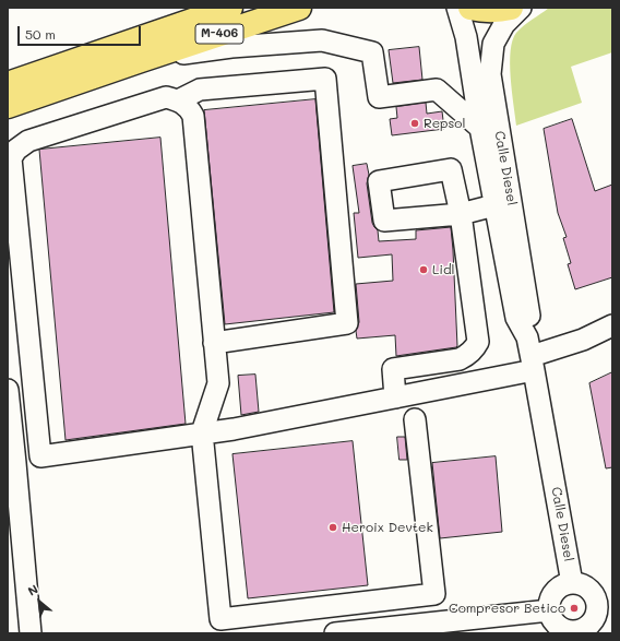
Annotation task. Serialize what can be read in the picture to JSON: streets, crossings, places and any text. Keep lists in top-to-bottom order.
{
  "streets": {
    "highway": ["M-406"],
    "street": ["Calle Diesel"]
  },
  "places": [
    "Repsol",
    "Lidl",
    "Heroix Devtek",
    "Compresor Betico"
  ],
  "scale_bar": "50 m",
  "north": "top left"
}
